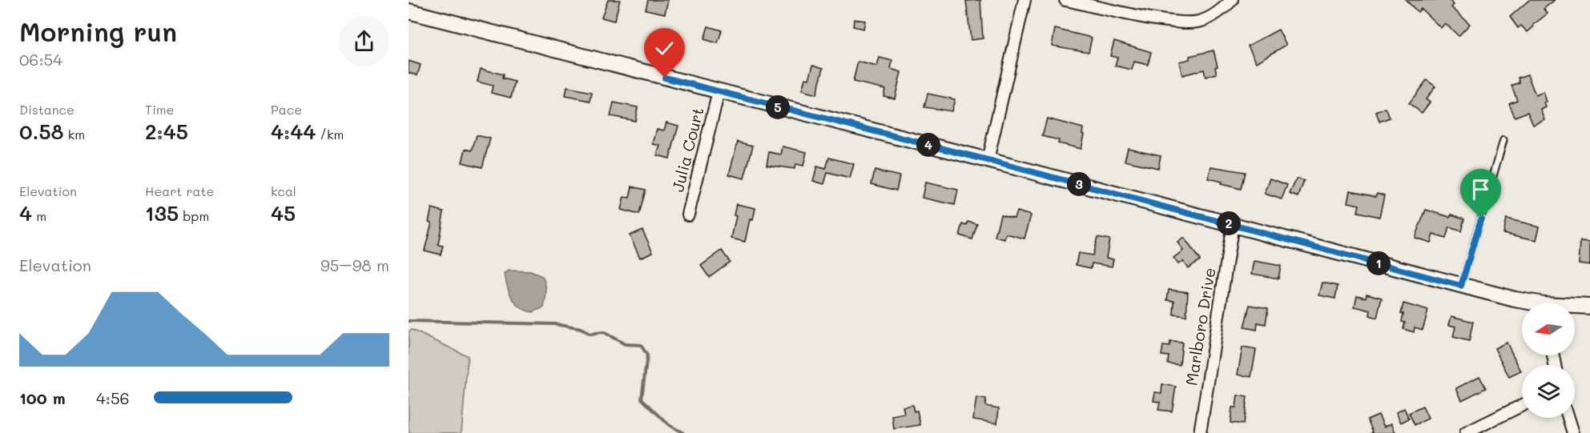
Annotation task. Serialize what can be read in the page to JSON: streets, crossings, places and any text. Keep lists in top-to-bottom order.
{
  "streets": {
    "street": ["Julia Court", "Marlboro Drive"]
  },
  "north": "left",
  "page": {
    "heading": ["Morning run", "06:54"],
    "stats": [
      ["Distance", "0.58 km"],
      ["Time", "2:45"],
      ["Pace", "4:44 /km"],
      ["Elevation", "4 m"],
      ["Heart rate", "135 bpm"],
      ["kcal", "45"]
    ],
    "pins": [
      "5",
      "4",
      "3",
      "2",
      "1"
    ],
    "chart": ["Elevation", "95–98 m"],
    "list": [
      {
        "name": "100 m",
        "note": "4:56"
      }
    ]
  }
}
